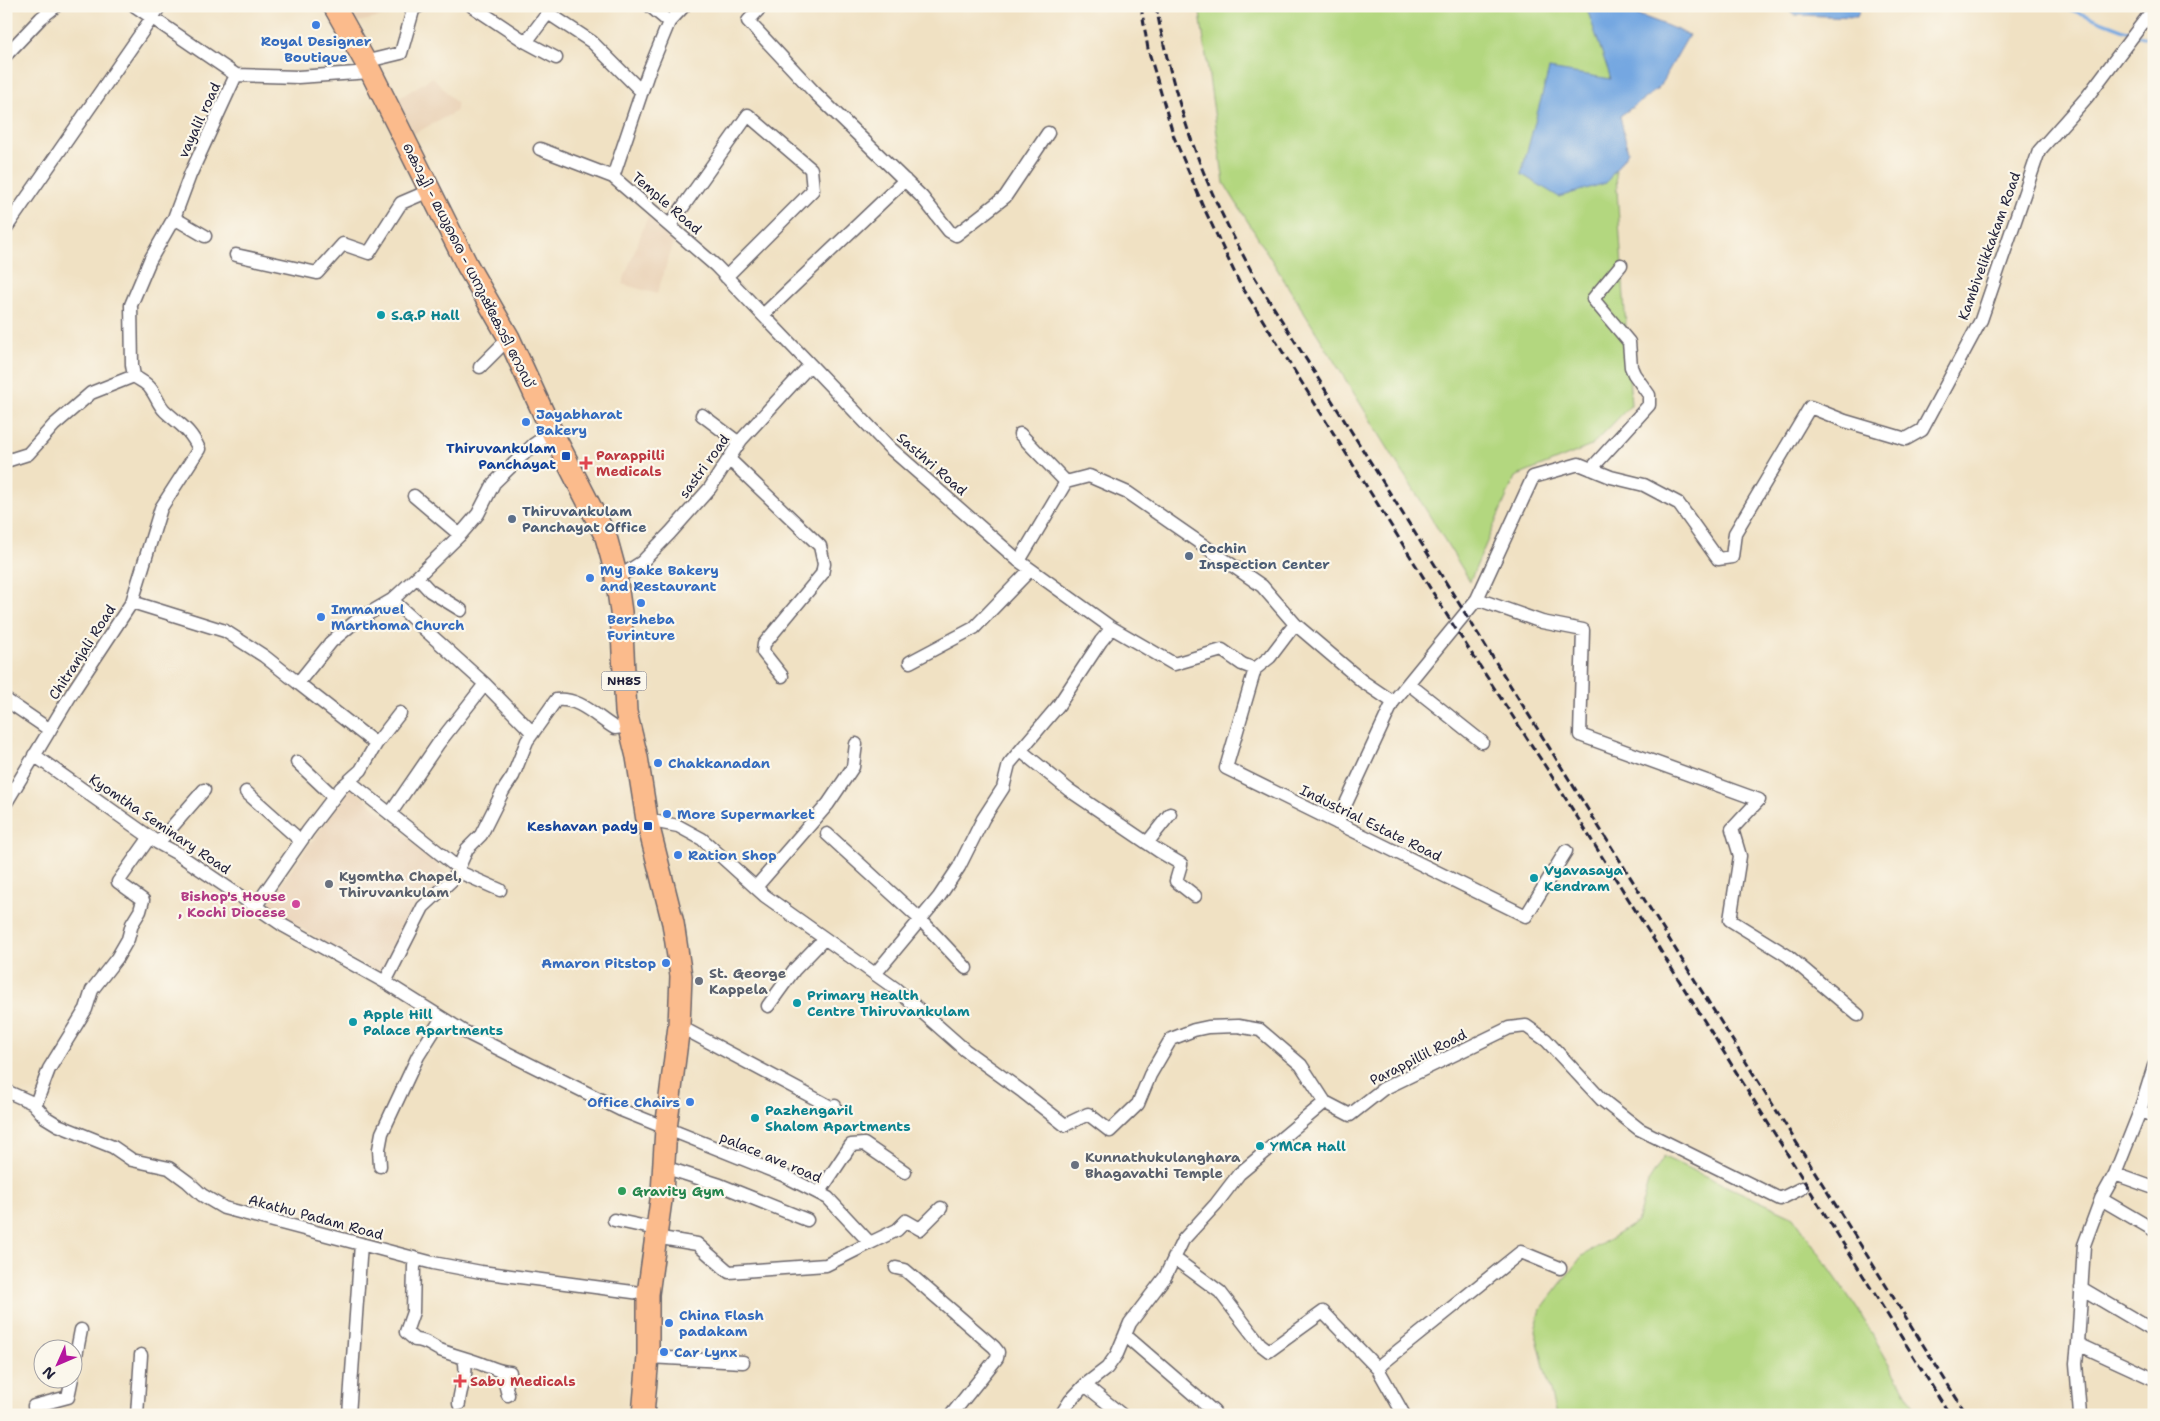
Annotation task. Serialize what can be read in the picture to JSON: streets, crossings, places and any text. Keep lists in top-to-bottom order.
{
  "streets": {
    "highway": ["കൊച്ചി - മധുരൈ - ധനുഷ്‌കോടി റോഡ്", "NH85"],
    "street": [
      "vayalil road",
      "Temple Road",
      "Kambivelikkakam Road",
      "Sasthri Road",
      "sastri road",
      "Chitranjali Road",
      "Industrial Estate Road",
      "Kyomtha Seminary Road",
      "Parappillil Road",
      "palace ave road",
      "Akathu Padam Road"
    ]
  },
  "crossings": [
    ["vayalil road", "കൊച്ചി - മധുരൈ - ധനുഷ്‌കോടി റോഡ്"],
    ["Temple Road", "Sasthri Road"],
    ["Temple Road", "sastri road"],
    ["Kambivelikkakam Road", "Industrial Estate Road"],
    ["കൊച്ചി - മധുരൈ - ധനുഷ്‌കോടി റോഡ്", "sastri road"],
    ["കൊച്ചി - മധുരൈ - ധനുഷ്‌കോടി റോഡ്", "Kyomtha Seminary Road"],
    ["കൊച്ചി - മധുരൈ - ധനുഷ്‌കോടി റോഡ്", "palace ave road"],
    ["കൊച്ചി - മധുരൈ - ധനുഷ്‌കോടി റോഡ്", "Akathu Padam Road"],
    ["Sasthri Road", "sastri road"],
    ["Sasthri Road", "Industrial Estate Road"],
    ["Chitranjali Road", "Kyomtha Seminary Road"],
    ["Kyomtha Seminary Road", "palace ave road"]
  ],
  "places": {
    "other": [
      "Royal Designer Boutique",
      "S.G.P Hall",
      "Jayabharat Bakery",
      "Thiruvankulam Panchayat Office",
      "Cochin Inspection Center",
      "My Bake Bakery and Restaurant",
      "Bersheba Furinture",
      "Immanuel Marthoma Church",
      "Chakkanadan",
      "More Supermarket",
      "Ration Shop",
      "Vyavasaya Kendram",
      "Kyomtha Chapel, Thiruvankulam",
      "Bishop's House , Kochi Diocese",
      "Amaron Pitstop",
      "St. George Kappela",
      "Primary Health Centre Thiruvankulam",
      "Apple Hill Palace Apartments",
      "Office Chairs",
      "Pazhengaril Shalom Apartments",
      "YMCA Hall",
      "Kunnathukulanghara Bhagavathi Temple",
      "Gravity Gym",
      "China Flash padakam",
      "Car Lynx"
    ],
    "transit": ["Thiruvankulam Panchayat", "Keshavan pady"],
    "health": ["Parappilli Medicals", "Sabu Medicals"]
  },
  "north": "bottom left"
}
